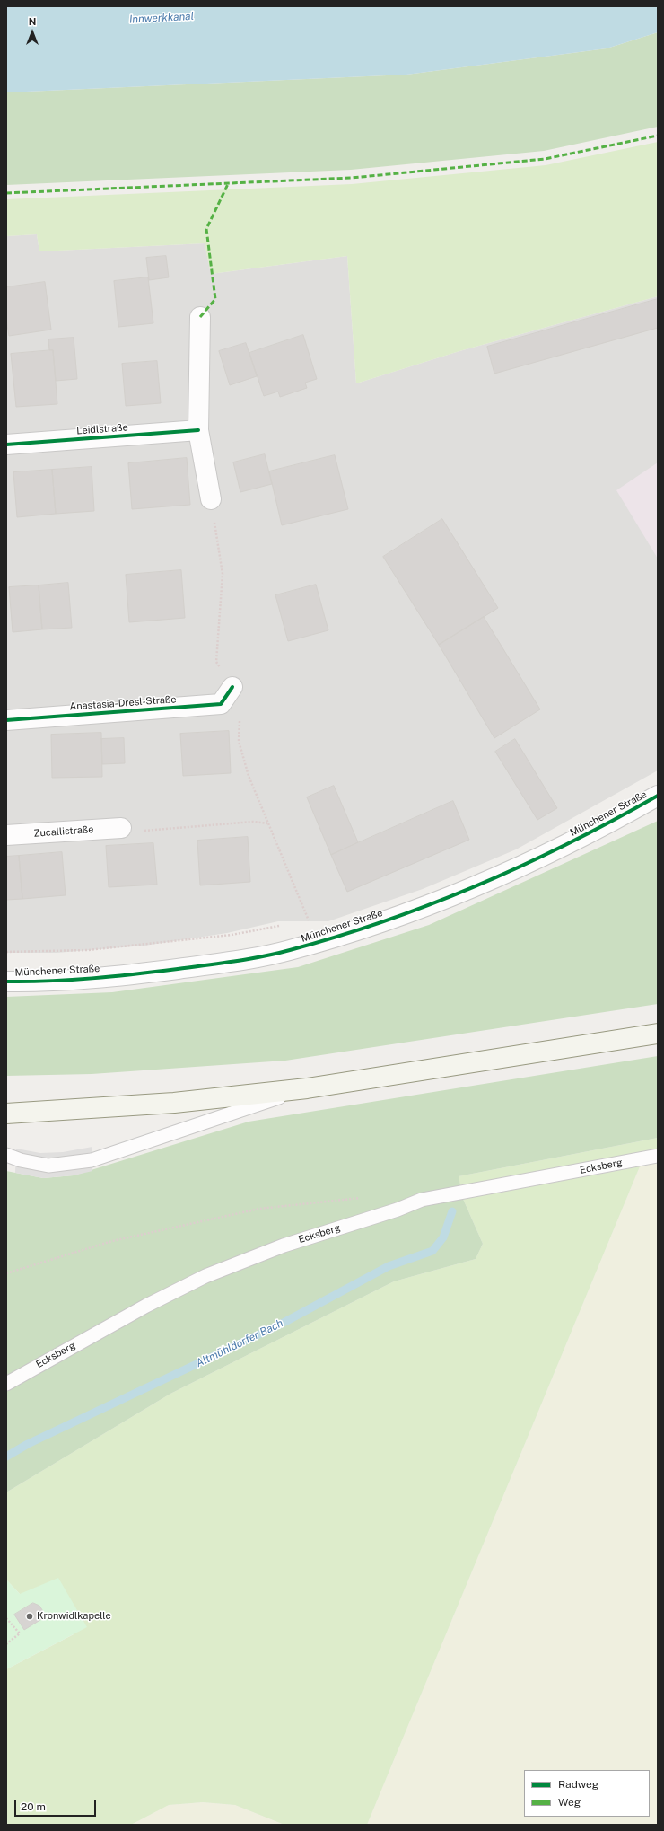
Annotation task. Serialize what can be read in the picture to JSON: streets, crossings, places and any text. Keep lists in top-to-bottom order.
{
  "streets": {
    "street": [
      "Leidlstraße",
      "Anastasia-Dresl-Straße",
      "Münchener Straße",
      "Zucallistraße"
    ],
    "lane": ["Ecksberg"]
  },
  "water": ["Innwerkkanal", "Altmühldorfer Bach"],
  "places": ["Kronwidlkapelle"],
  "legend": ["Radweg", "Weg"],
  "scale_bar": "20 m",
  "north": "top"
}
